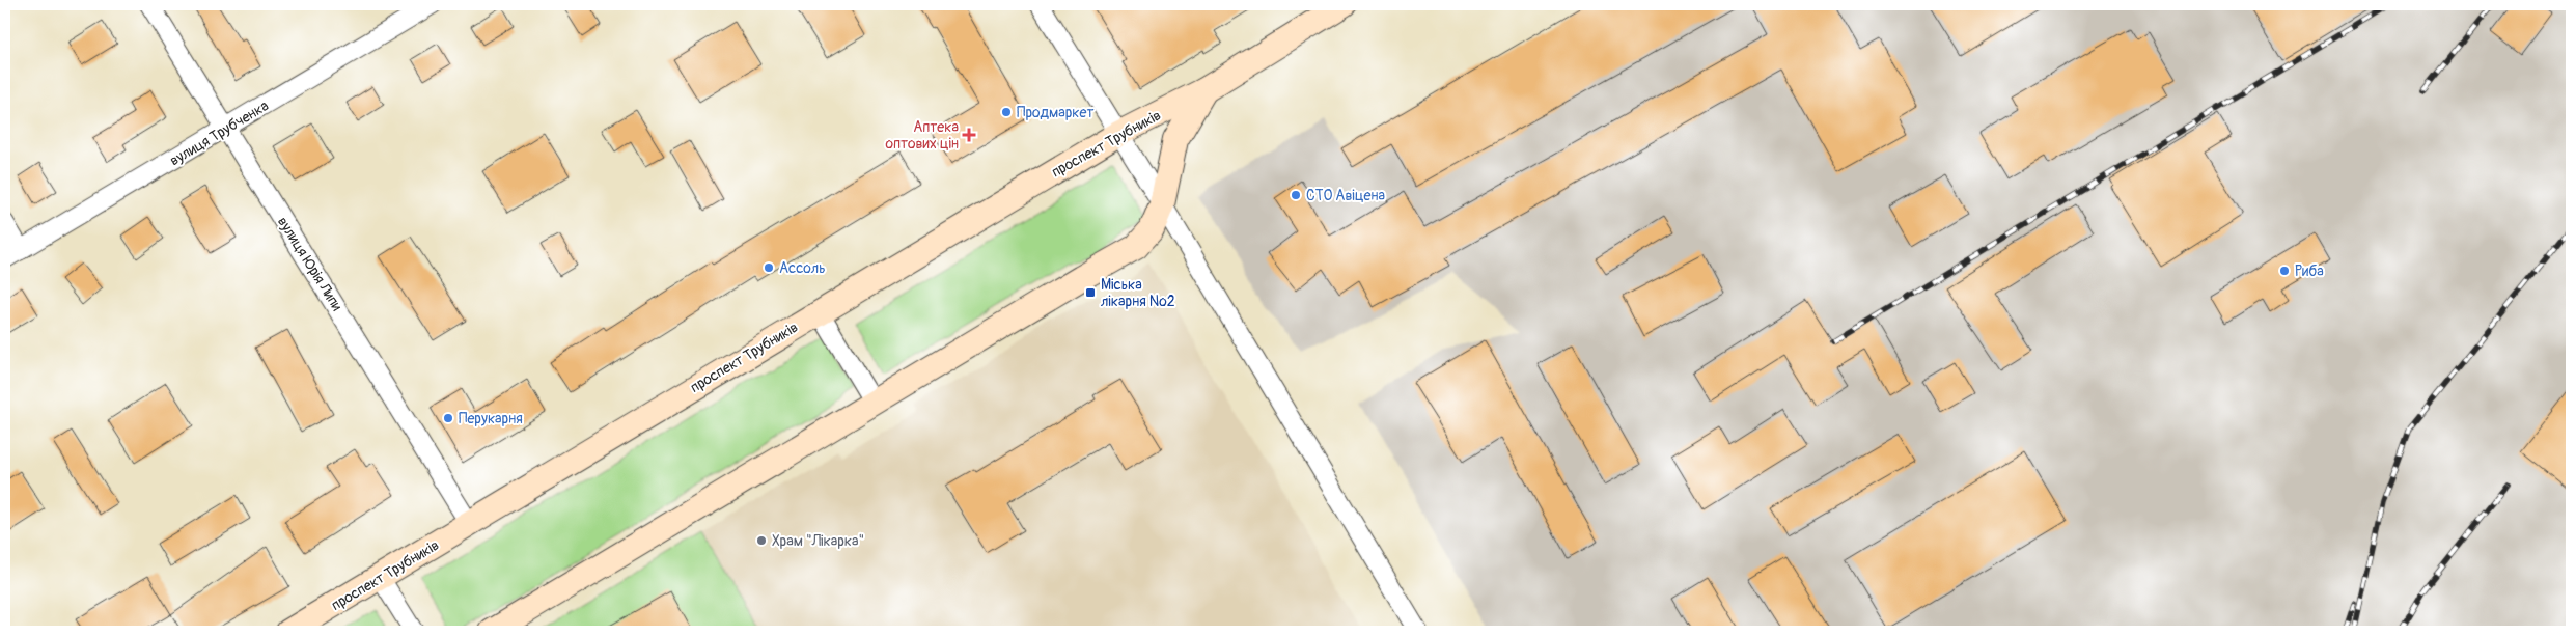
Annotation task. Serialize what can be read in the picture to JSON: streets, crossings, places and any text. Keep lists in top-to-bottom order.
{
  "streets": {
    "main road": ["проспект Трубників"],
    "street": ["вулиця Трубченка", "вулиця Юрія Липи"]
  },
  "crossings": [
    ["вулиця Трубченка", "вулиця Юрія Липи"],
    ["проспект Трубників", "вулиця Юрія Липи"]
  ],
  "places": {
    "other": [
      "Продмаркет",
      "СТО Авіцена",
      "Ассоль",
      "Риба",
      "Перукарня",
      "Храм \"Лікарка\""
    ],
    "health": ["Аптека оптових цін"],
    "transit": ["Міська лікарня №2"]
  }
}
